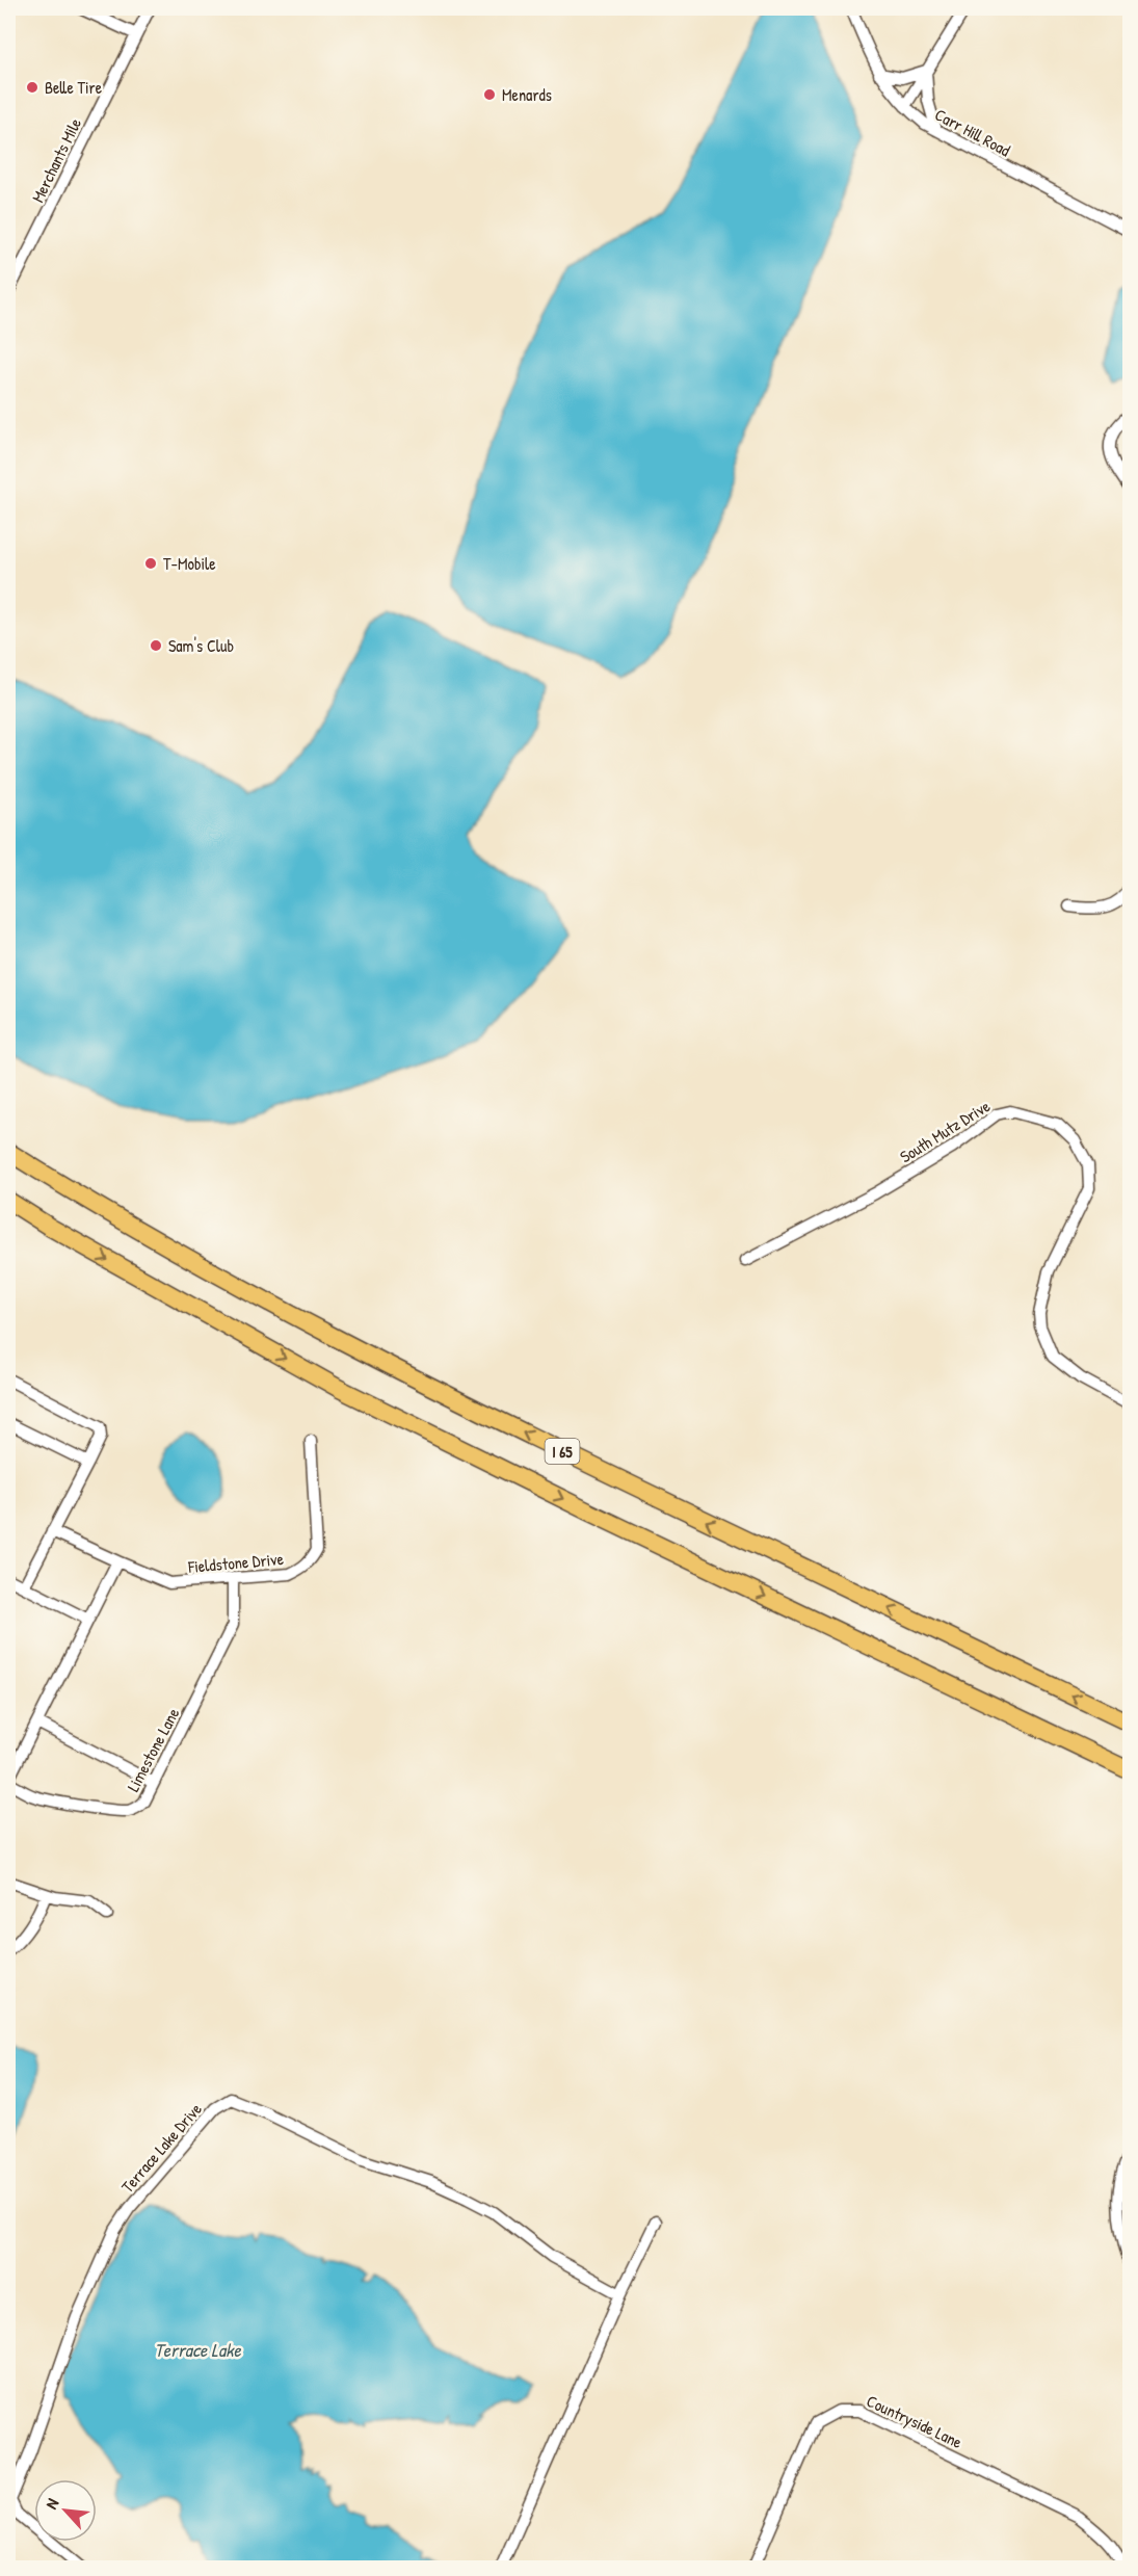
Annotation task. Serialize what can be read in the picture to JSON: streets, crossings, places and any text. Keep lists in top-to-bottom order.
{
  "streets": {
    "highway": ["I 65"],
    "street": [
      "Carr Hill Road",
      "Merchants Mile",
      "South Mutz Drive",
      "Fieldstone Drive",
      "Limestone Lane",
      "Terrace Lake Drive",
      "Countryside Lane"
    ]
  },
  "crossings": [
    ["Fieldstone Drive", "Limestone Lane"]
  ],
  "water": ["Terrace Lake"],
  "places": [
    "Belle Tire",
    "Menards",
    "T-Mobile",
    "Sam's Club"
  ],
  "north": "top left"
}
